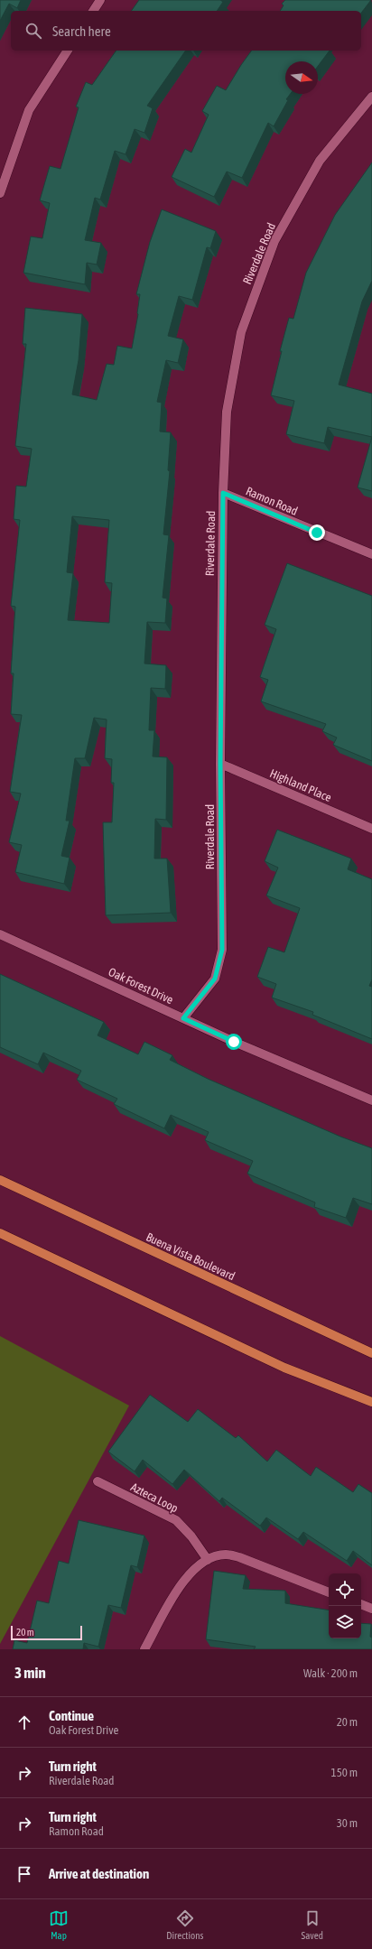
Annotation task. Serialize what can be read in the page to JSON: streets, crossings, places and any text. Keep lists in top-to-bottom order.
{
  "streets": {
    "main road": ["Buena Vista Boulevard"],
    "street": [
      "Riverdale Road",
      "Ramon Road",
      "Highland Place",
      "Oak Forest Drive",
      "Azteca Loop"
    ]
  },
  "crossings": [
    ["Riverdale Road", "Ramon Road"],
    ["Riverdale Road", "Highland Place"],
    ["Riverdale Road", "Oak Forest Drive"]
  ],
  "scale_bar": "20 m",
  "north": "right",
  "page": {
    "search": "Search here",
    "scale": "20 m",
    "heading": ["3 min", "Walk · 200 m"],
    "list": [
      ["Continue", "Oak Forest Drive", "20 m"],
      ["Turn right", "Riverdale Road", "150 m"],
      ["Turn right", "Ramon Road", "30 m"],
      "Arrive at destination"
    ],
    "nav": ["Map", "Directions", "Saved"]
  }
}
